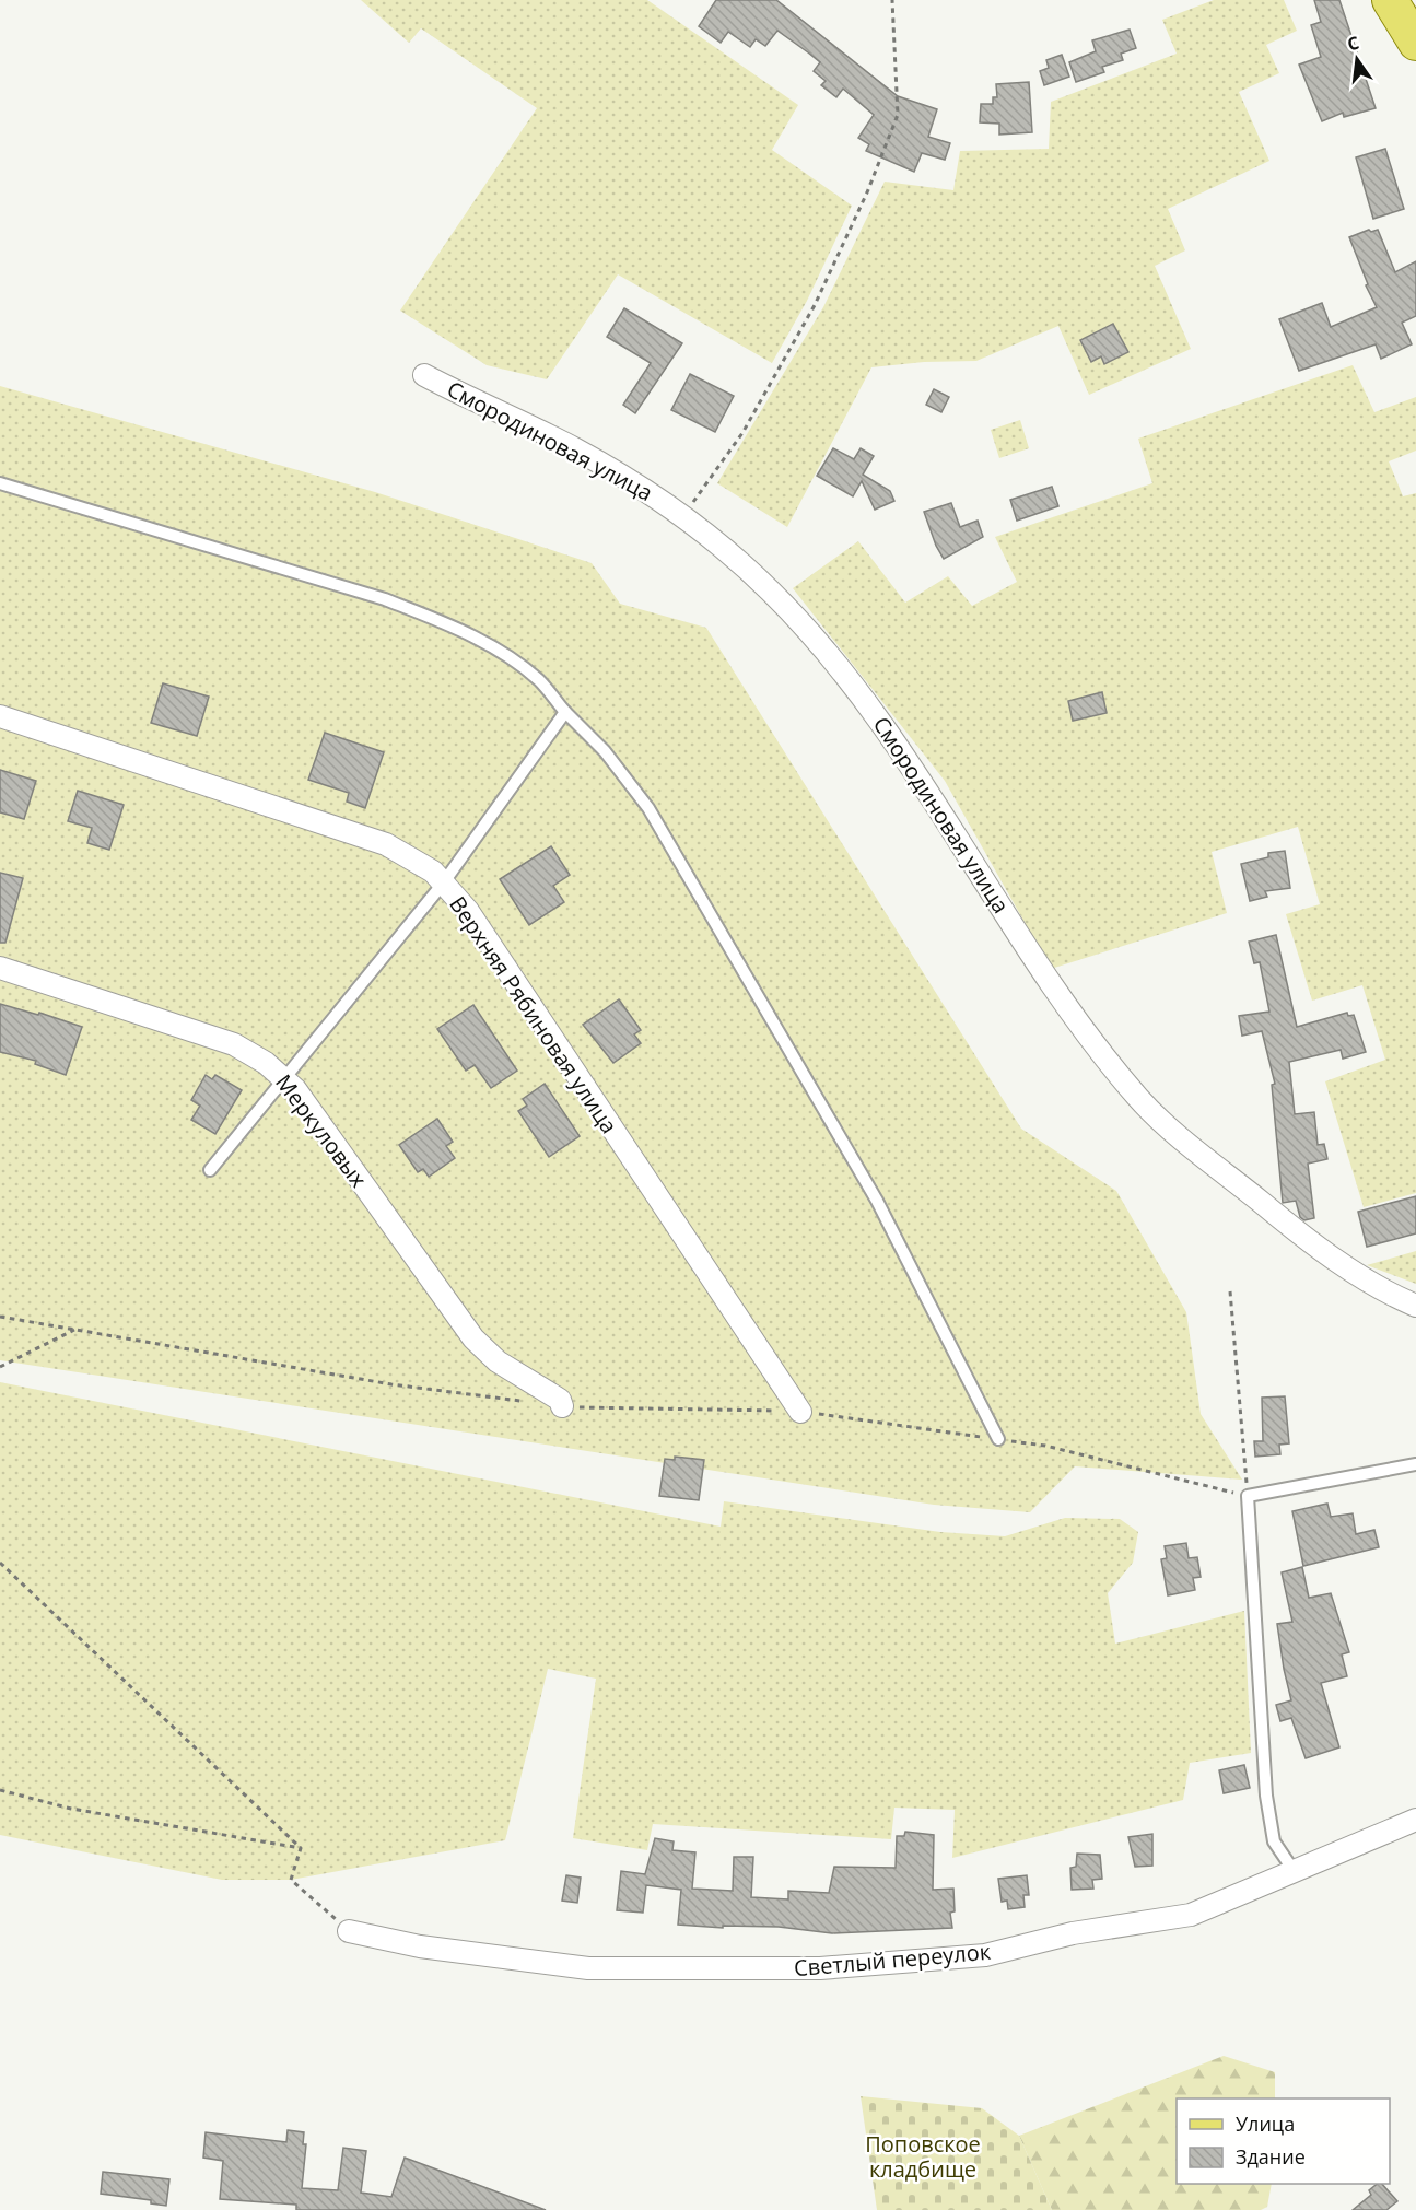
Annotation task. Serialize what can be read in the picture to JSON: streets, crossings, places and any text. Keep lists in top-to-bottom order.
{
  "streets": {
    "street": [
      "Смородиновая улица",
      "Верхняя Рябиновая улица",
      "Меркуловых",
      "Светлый переулок"
    ]
  },
  "parks": ["Поповское кладбище"],
  "legend": ["Улица", "Здание"],
  "north": "top"
}
